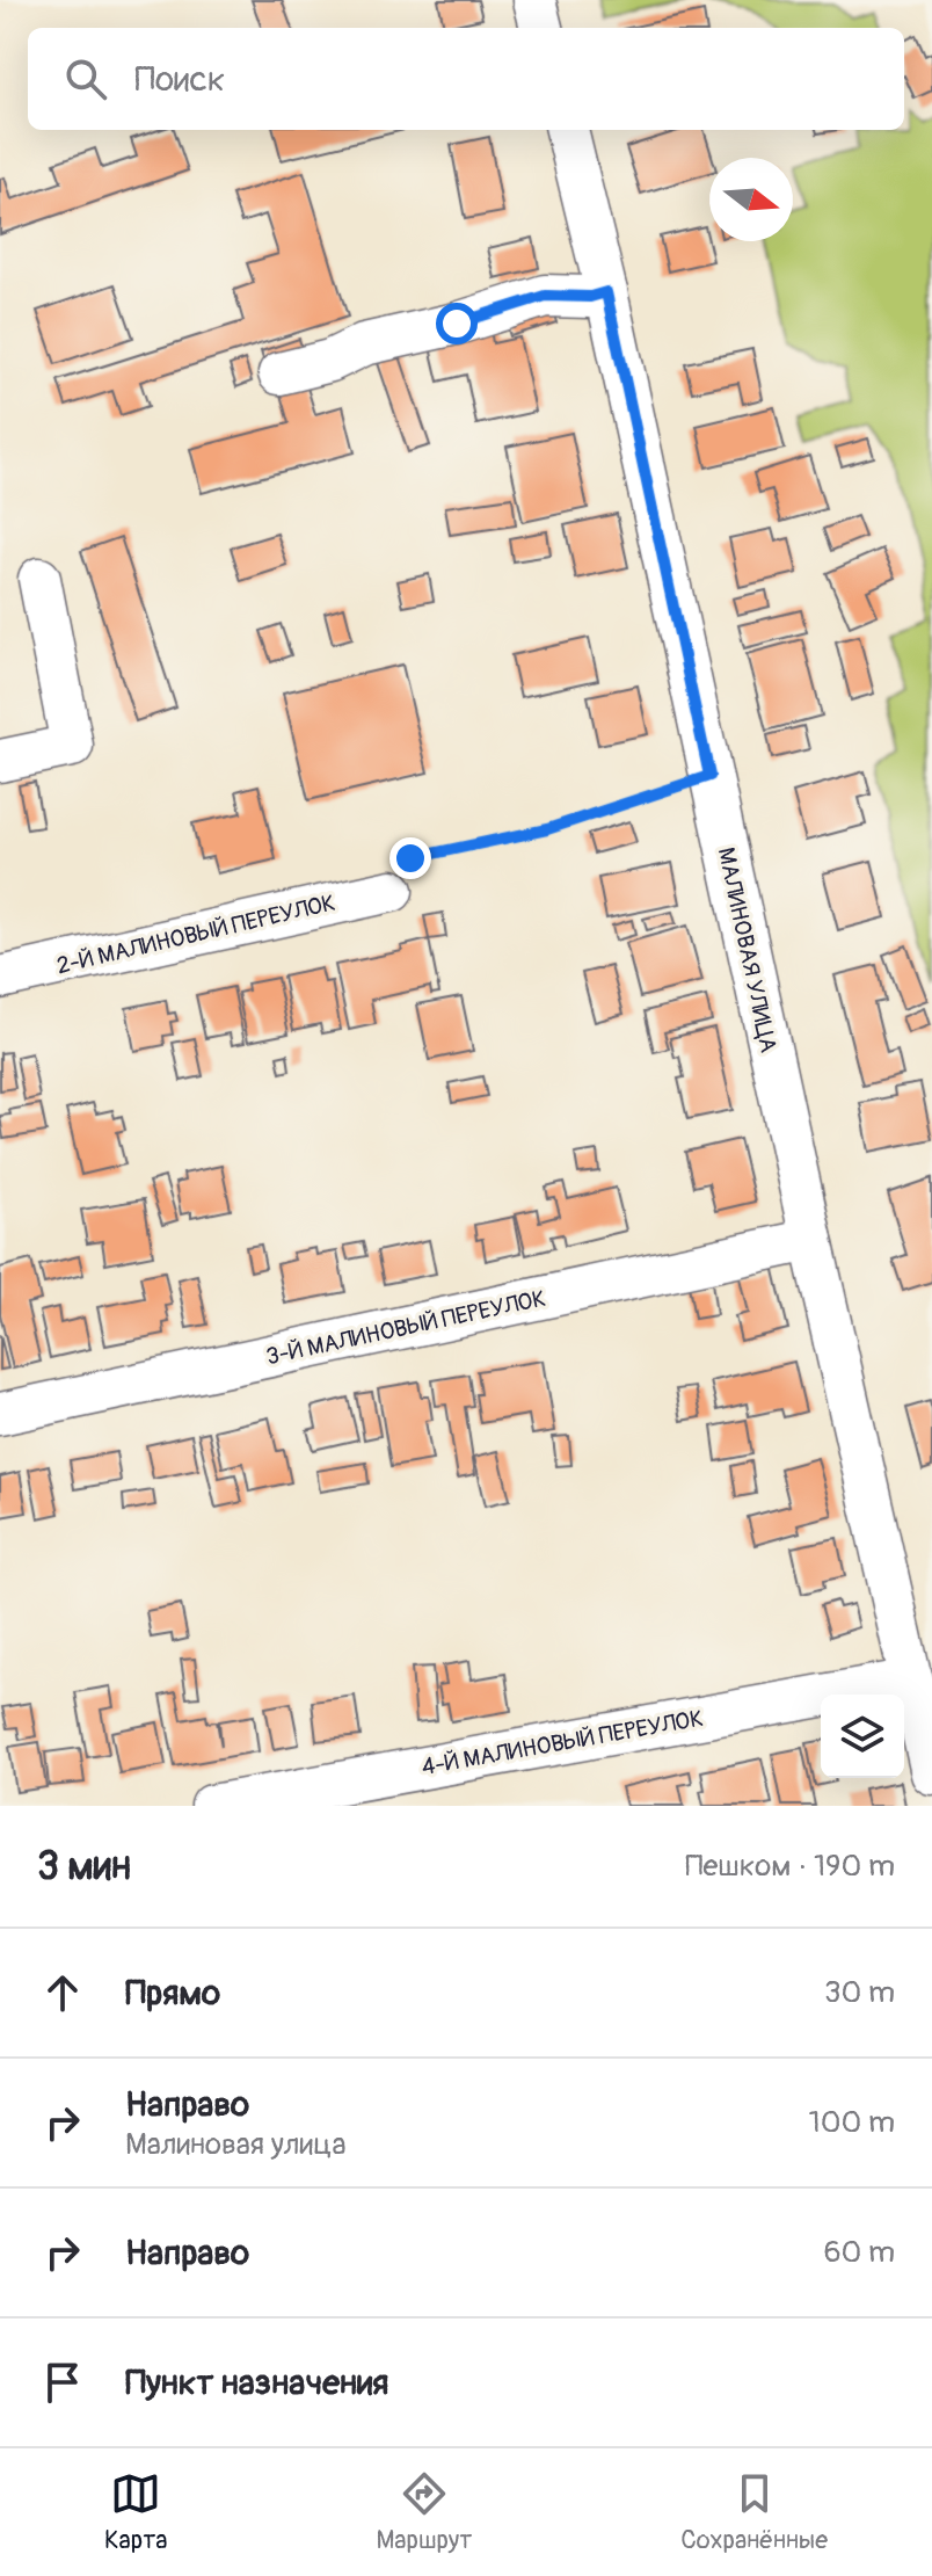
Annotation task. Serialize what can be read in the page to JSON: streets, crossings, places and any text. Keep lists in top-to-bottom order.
{
  "streets": {
    "street": [
      "2-Й МАЛИНОВЫЙ ПЕРЕУЛОК",
      "МАЛИНОВАЯ УЛИЦА",
      "3-Й МАЛИНОВЫЙ ПЕРЕУЛОК",
      "4-Й МАЛИНОВЫЙ ПЕРЕУЛОК"
    ]
  },
  "crossings": [
    ["МАЛИНОВАЯ УЛИЦА", "3-Й МАЛИНОВЫЙ ПЕРЕУЛОК"],
    ["МАЛИНОВАЯ УЛИЦА", "4-Й МАЛИНОВЫЙ ПЕРЕУЛОК"]
  ],
  "north": "right",
  "page": {
    "search": "Поиск",
    "heading": ["3 мин", "Пешком · 190 m"],
    "list": [
      ["Прямо", "30 m"],
      ["Направо", "Малиновая улица", "100 m"],
      ["Направо", "60 m"],
      "Пункт назначения"
    ],
    "nav": ["Карта", "Маршрут", "Сохранённые"]
  }
}
